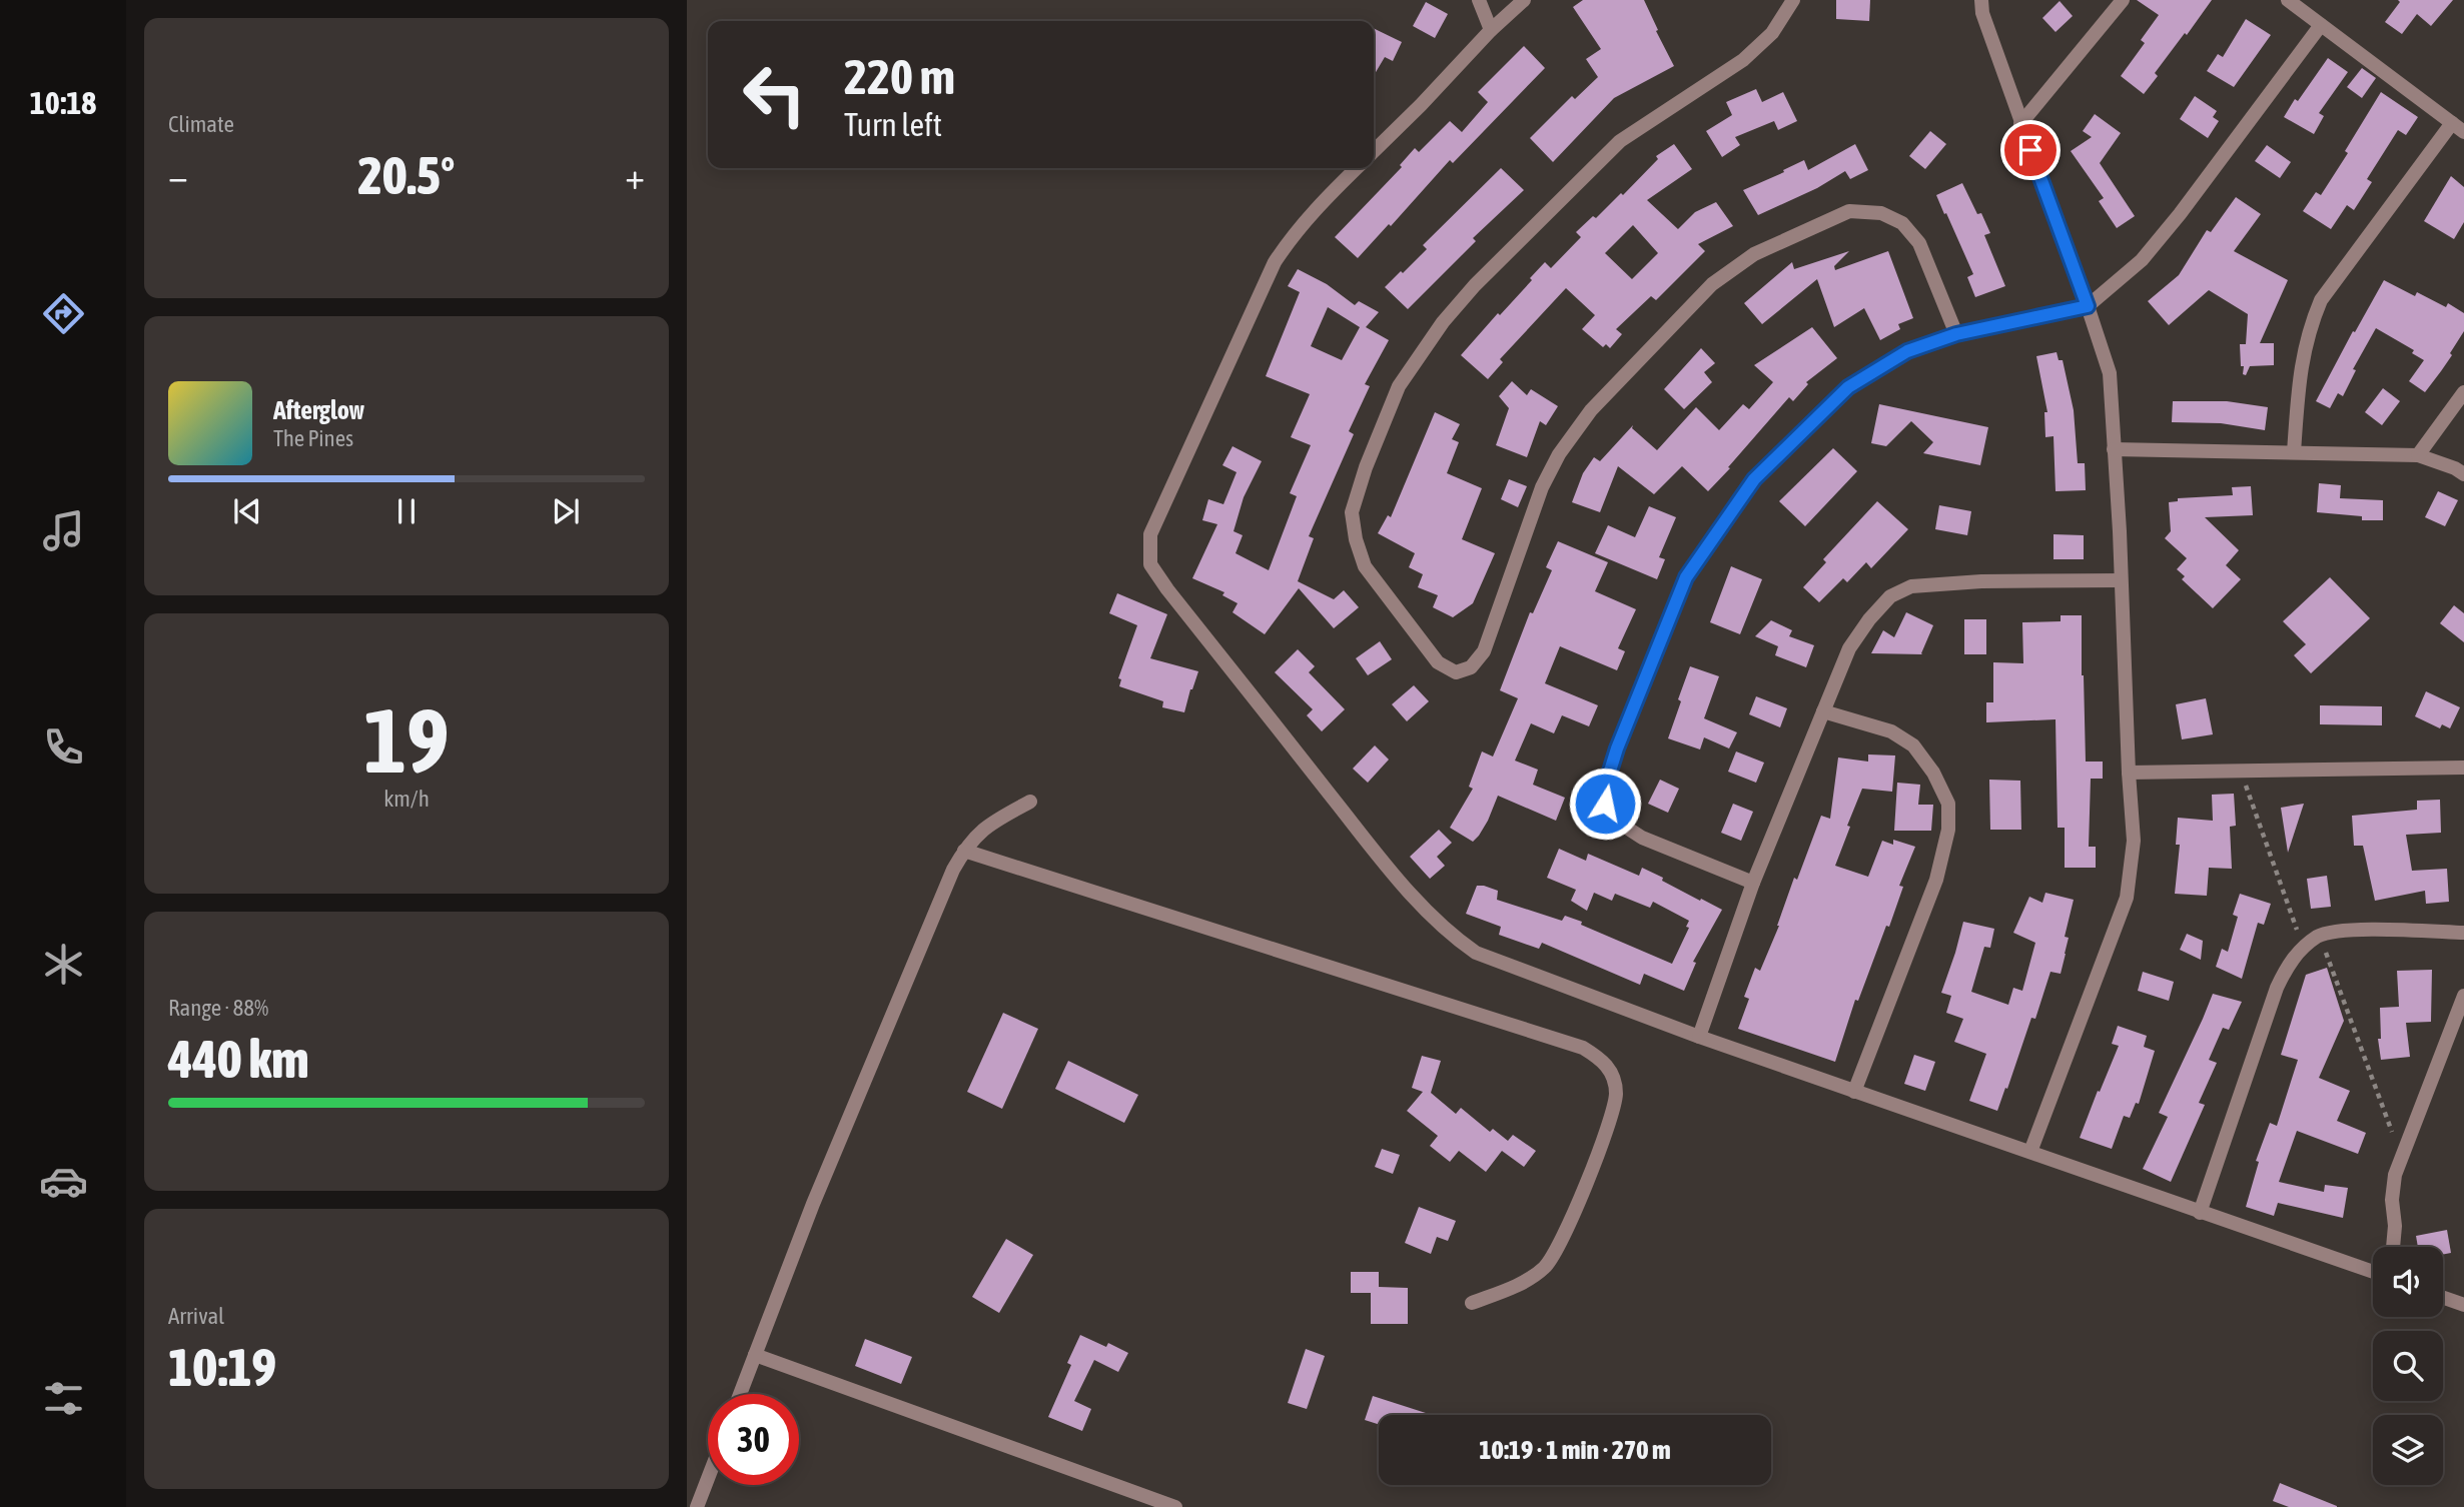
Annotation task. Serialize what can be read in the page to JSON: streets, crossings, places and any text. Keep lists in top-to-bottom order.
{
  "page": {
    "tabs": "10:18",
    "tile": [
      "Climate",
      ["19", "km/h"],
      ["Range · 88%", "440 km"],
      ["Arrival", "10:19"]
    ],
    "turn": ["220 m", "Turn left"],
    "heat": ["−", "20.5°", "+"],
    "song": ["Afterglow", "The Pines"],
    "limit": "30",
    "trip": "10:19 · 1 min · 270 m"
  }
}
